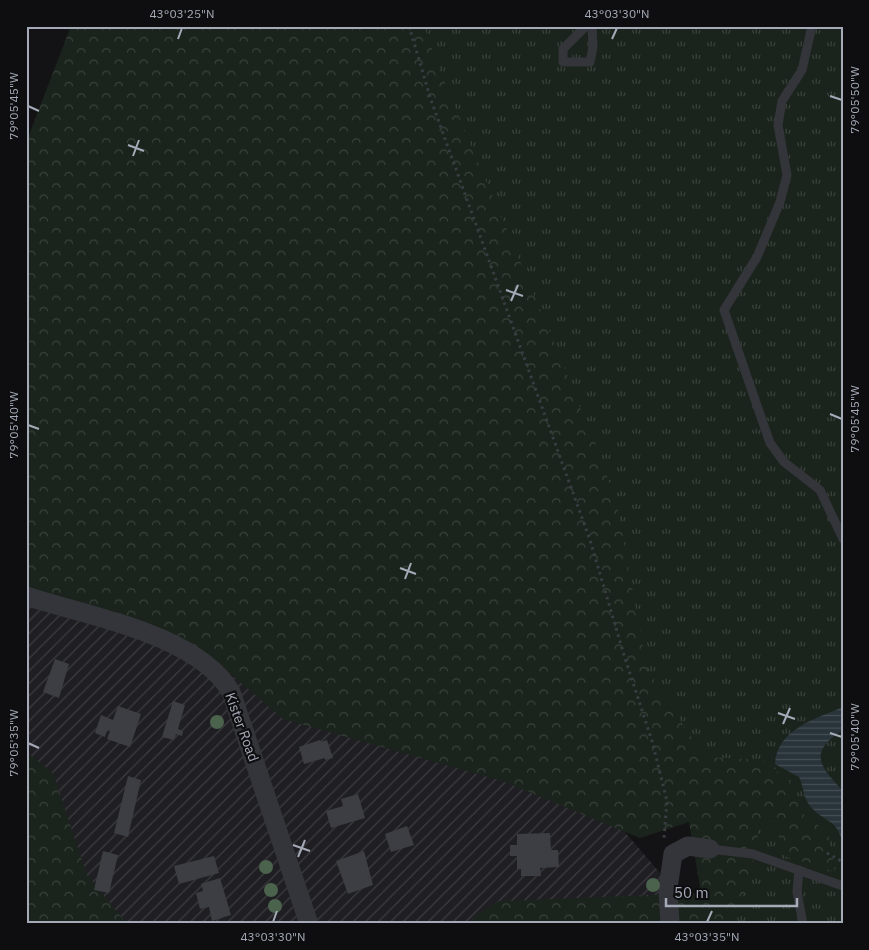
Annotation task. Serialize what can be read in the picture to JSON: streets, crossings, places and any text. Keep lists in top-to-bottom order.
{
  "streets": {
    "street": ["Kister Road"]
  },
  "scale_bar": "50 m",
  "coordinates": [
    "43°03'25\"N",
    "43°03'30\"N",
    "79°05'50\"W",
    "79°05'45\"W",
    "79°05'40\"W",
    "79°05'35\"W",
    "43°03'35\"N"
  ]
}
